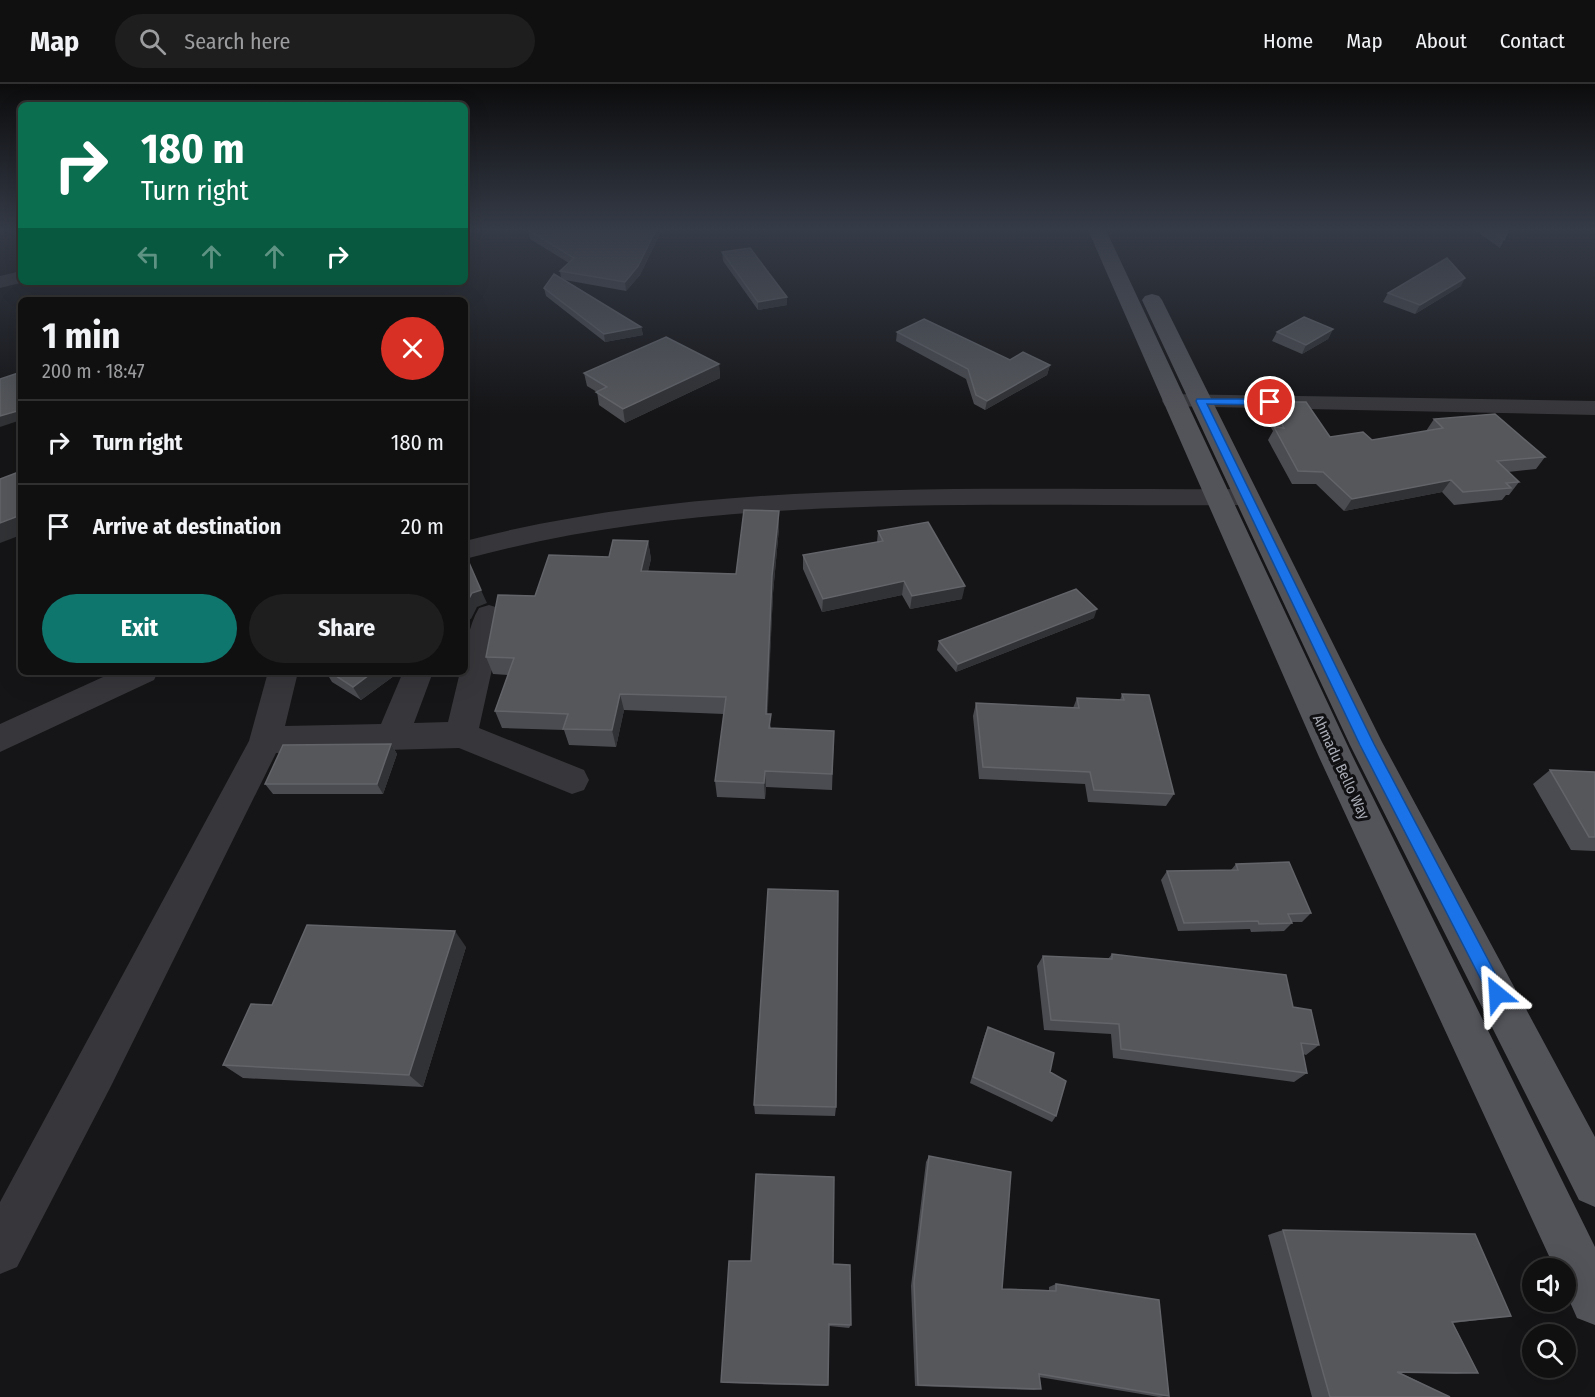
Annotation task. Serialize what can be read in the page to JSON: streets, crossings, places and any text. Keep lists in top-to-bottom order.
{
  "streets": {
    "main road": ["Ahmadu Bello Way"]
  },
  "page": {
    "header": "Map",
    "search": "Search here",
    "nav": [
      "Home",
      "Map",
      "About",
      "Contact"
    ],
    "turn": ["180 m", "Turn right"],
    "heading": ["1 min", "200 m · 18:47"],
    "list": [
      {
        "name": "Turn right",
        "value": "180 m"
      },
      {
        "name": "Arrive at destination",
        "value": "20 m"
      }
    ],
    "buttons": ["Exit", "Share"]
  }
}
